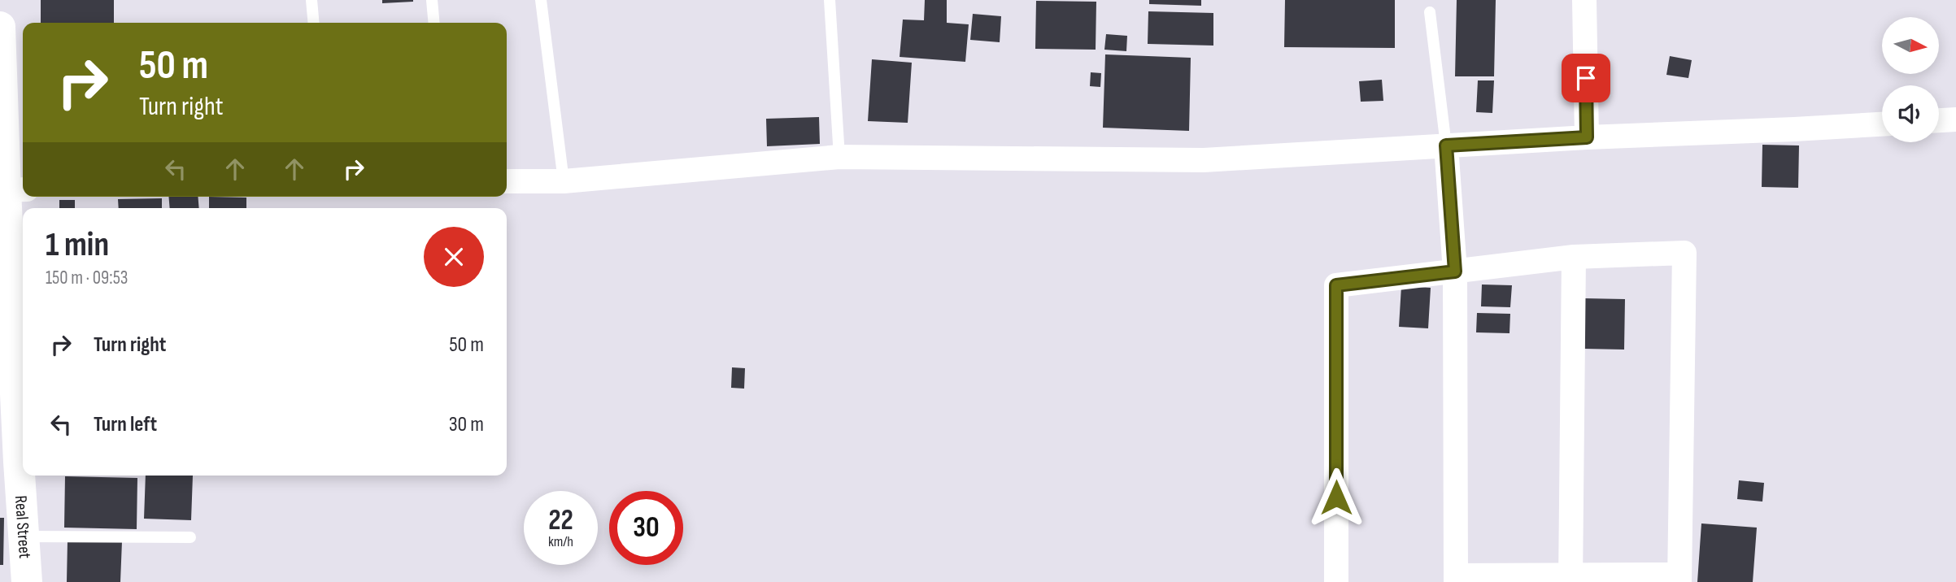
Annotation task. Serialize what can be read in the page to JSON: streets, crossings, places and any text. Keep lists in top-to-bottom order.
{
  "streets": {
    "street": ["Real Street"]
  },
  "north": "right",
  "page": {
    "turn": ["50 m", "Turn right"],
    "heading": ["1 min", "150 m · 09:53"],
    "list": [
      {
        "name": "Turn right",
        "value": "50 m"
      },
      {
        "name": "Turn left",
        "value": "30 m"
      }
    ],
    "speed": "22 km/h",
    "limit": "30"
  }
}
